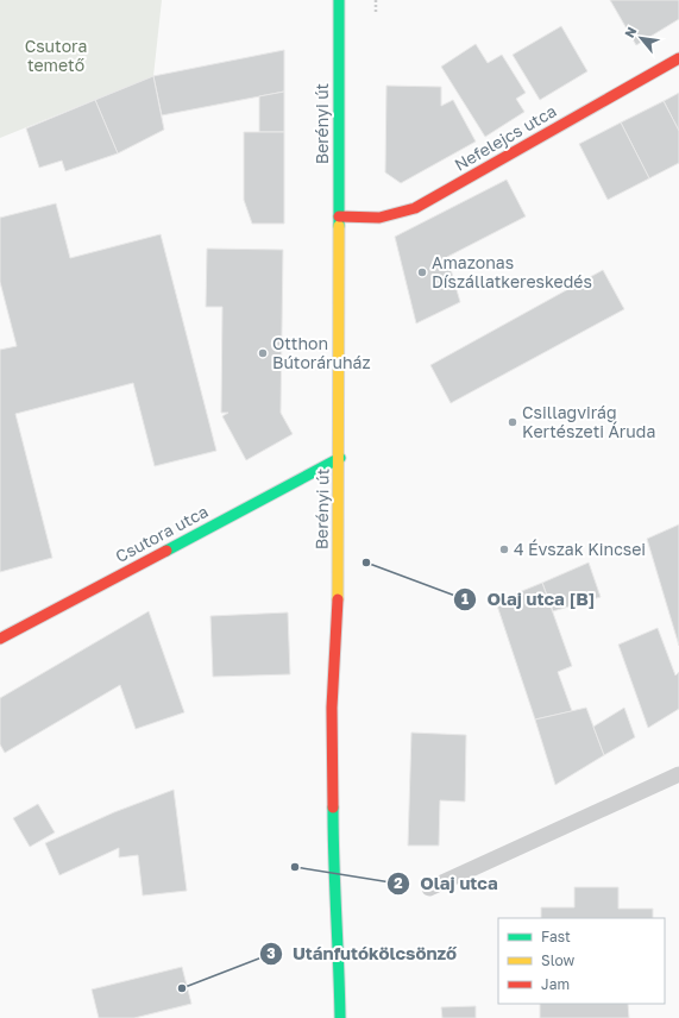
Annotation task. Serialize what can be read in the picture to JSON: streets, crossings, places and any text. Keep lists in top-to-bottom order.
{
  "streets": {
    "main road": ["Berényi út", "Nefelejcs utca", "Csutora utca"]
  },
  "crossings": [
    ["Berényi út", "Nefelejcs utca"],
    ["Berényi út", "Csutora utca"]
  ],
  "parks": ["Csutora temető"],
  "places": [
    "Amazonas Díszállatkereskedés",
    "Otthon Bútoráruház",
    "Csillagvirág Kertészeti Áruda",
    "4 Évszak Kincsei",
    "Olaj utca [B]",
    "Olaj utca",
    "Utánfutókölcsönző"
  ],
  "legend": ["Fast", "Slow", "Jam"],
  "north": "top left"
}
